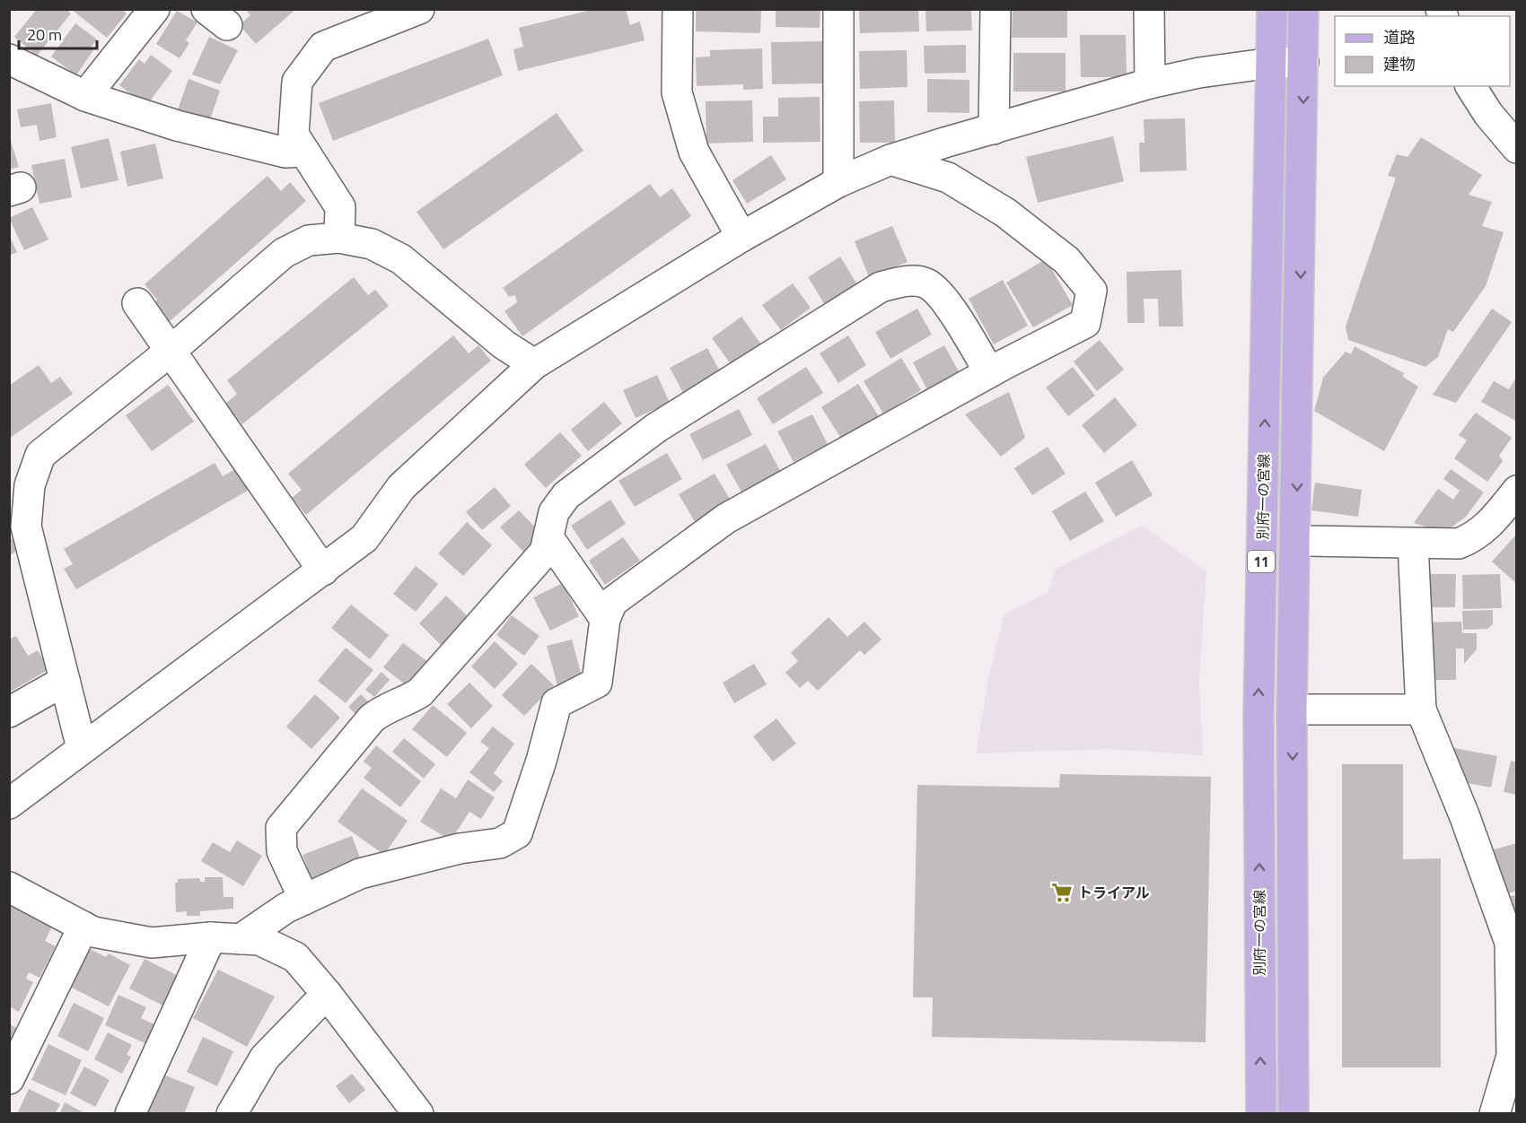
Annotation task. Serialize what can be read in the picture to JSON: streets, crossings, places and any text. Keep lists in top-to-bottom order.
{
  "streets": {
    "main road": ["別府一の宮線", "11"]
  },
  "places": {
    "supermarket": ["トライアル"]
  },
  "legend": ["道路", "建物"],
  "scale_bar": "20 m"
}
